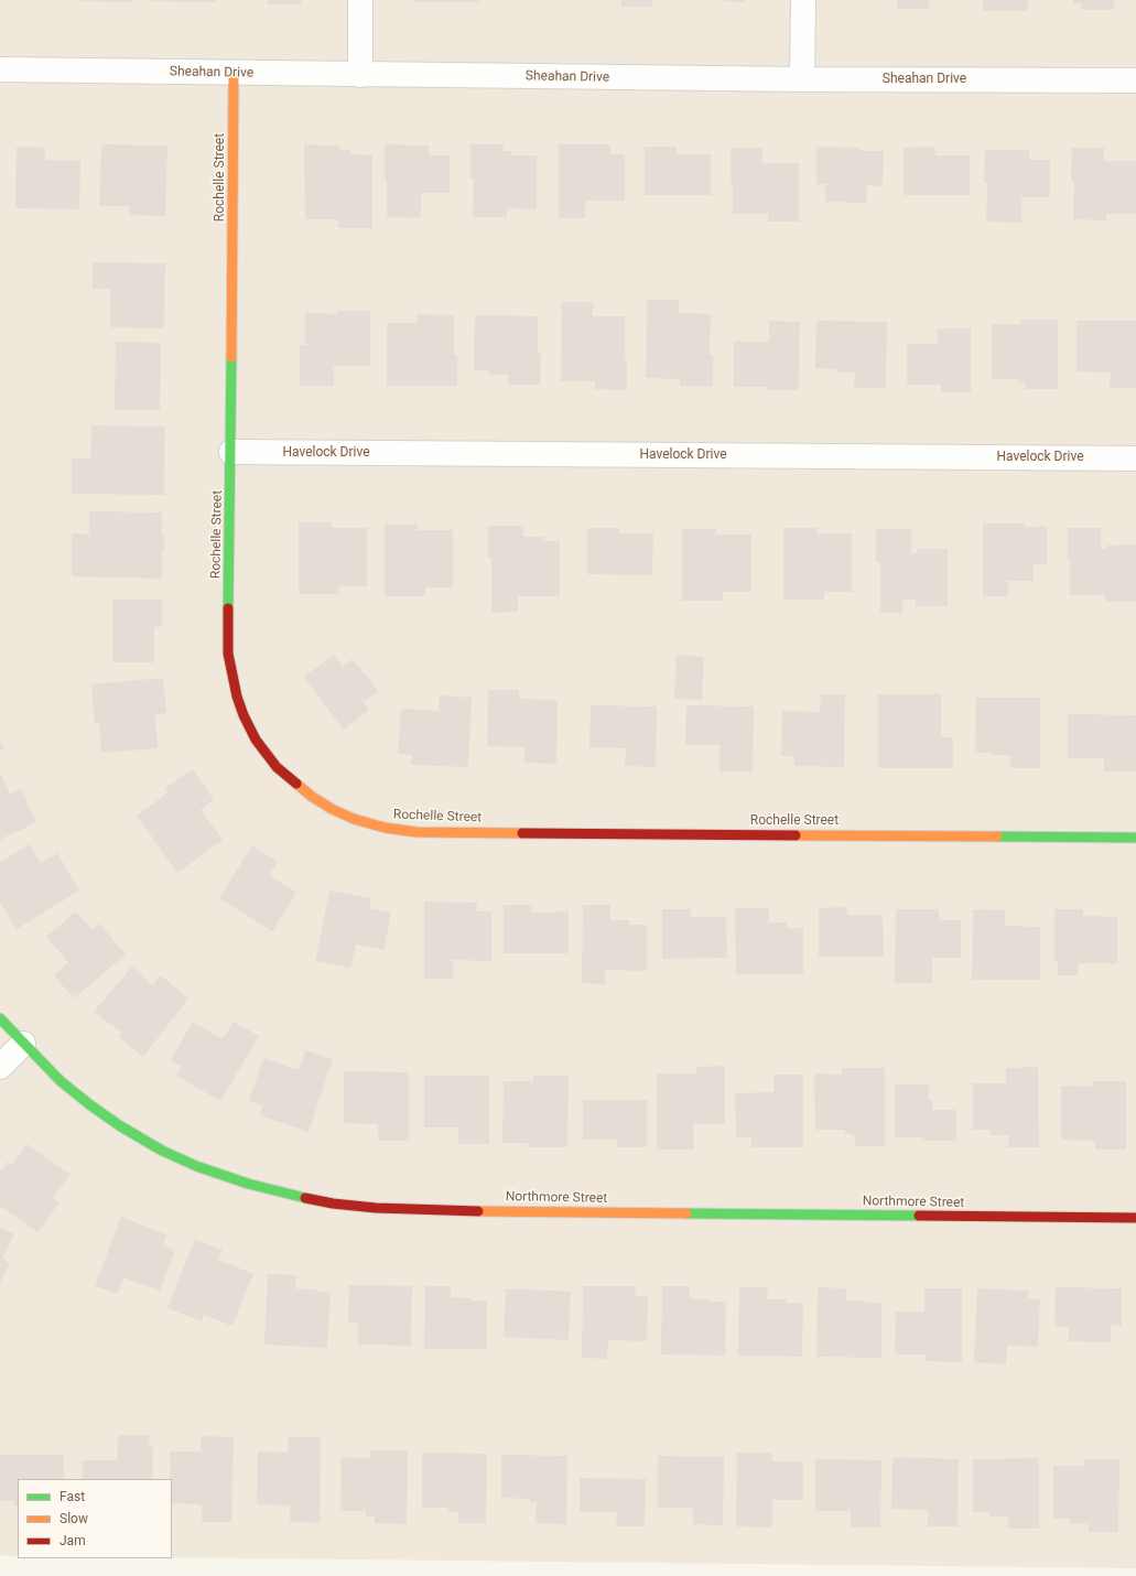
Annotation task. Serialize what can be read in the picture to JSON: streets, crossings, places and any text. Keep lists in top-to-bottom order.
{
  "streets": {
    "street": [
      "Sheahan Drive",
      "Rochelle Street",
      "Havelock Drive",
      "Northmore Street"
    ]
  },
  "crossings": [
    ["Sheahan Drive", "Rochelle Street"],
    ["Rochelle Street", "Havelock Drive"]
  ],
  "legend": ["Fast", "Slow", "Jam"]
}
